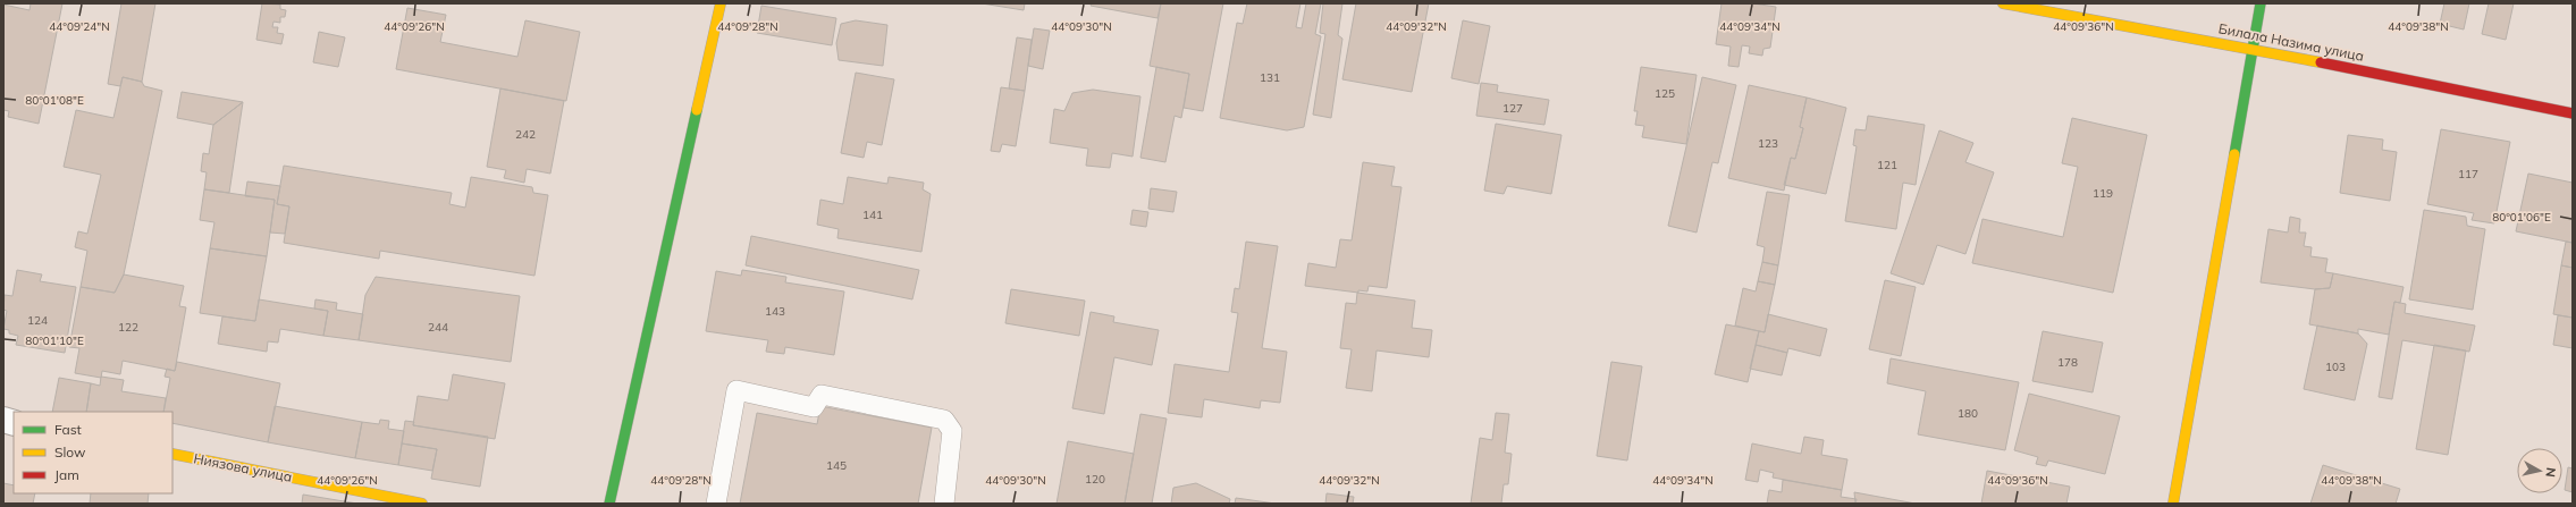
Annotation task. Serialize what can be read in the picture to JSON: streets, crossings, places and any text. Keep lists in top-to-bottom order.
{
  "streets": {
    "street": ["Билала Назима улица", "Ниязова улица"]
  },
  "house_numbers": [
    "131",
    "125",
    "127",
    "242",
    "123",
    "121",
    "117",
    "119",
    "141",
    "143",
    "124",
    "122",
    "244",
    "178",
    "103",
    "180",
    "145",
    "120"
  ],
  "legend": ["Fast", "Slow", "Jam"],
  "north": "right",
  "coordinates": [
    "44°09'24\"N",
    "44°09'26\"N",
    "44°09'28\"N",
    "44°09'30\"N",
    "44°09'32\"N",
    "44°09'34\"N",
    "44°09'36\"N",
    "44°09'38\"N",
    "80°01'08\"E",
    "80°01'06\"E",
    "80°01'10\"E"
  ]
}
